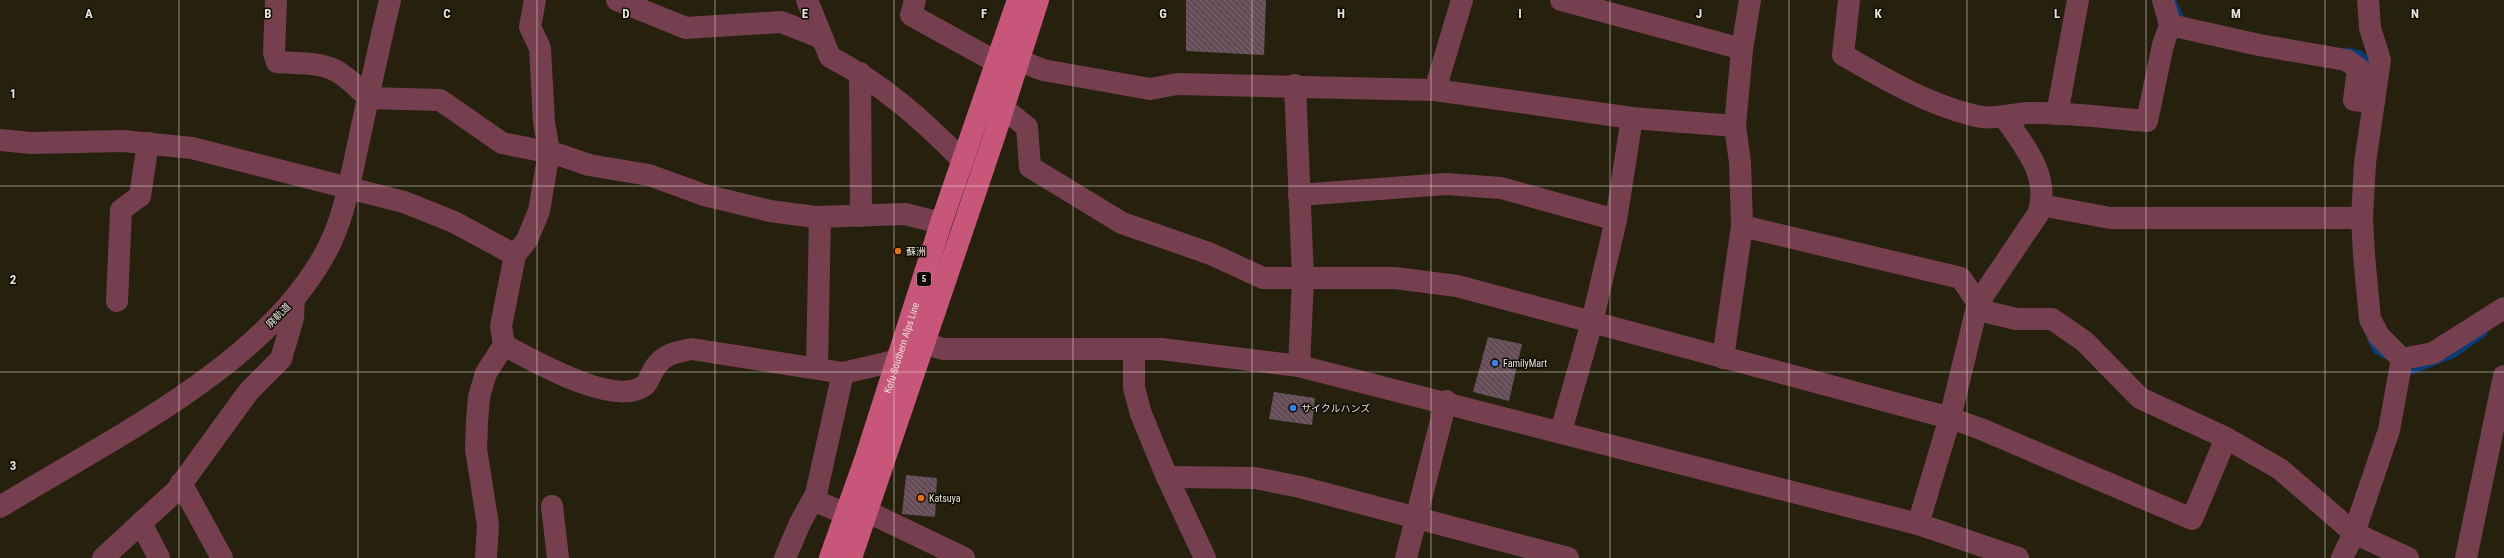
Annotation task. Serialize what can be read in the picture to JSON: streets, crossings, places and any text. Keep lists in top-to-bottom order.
{
  "streets": {
    "main road": ["5", "Kofu Southern Alps Line"],
    "street": ["廃軌道"]
  },
  "places": [
    "蘇洲",
    "FamilyMart",
    "サイクルハンズ",
    "Katsuya"
  ],
  "grid": {
    "columns": [
      "A",
      "B",
      "C",
      "D",
      "E",
      "F",
      "G",
      "H",
      "I",
      "J",
      "K",
      "L",
      "M",
      "N"
    ],
    "rows": ["1", "2", "3"]
  }
}
